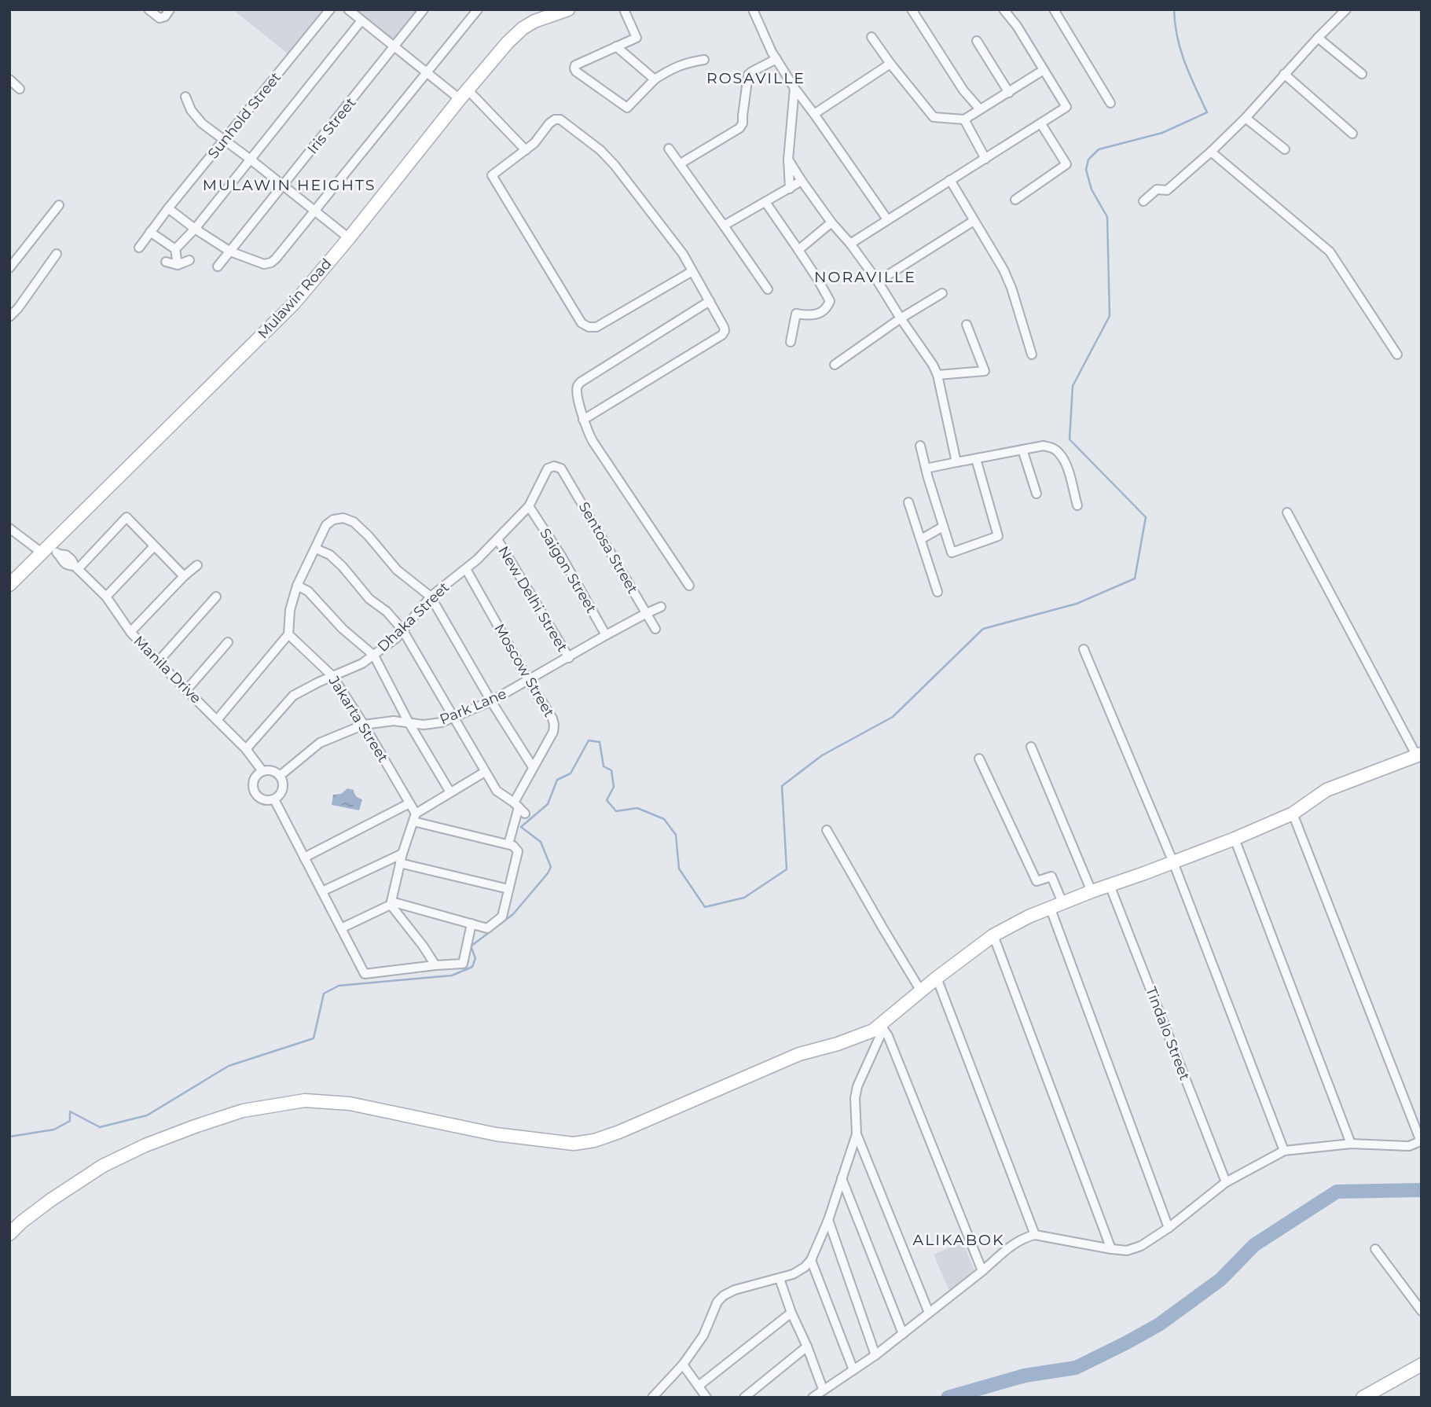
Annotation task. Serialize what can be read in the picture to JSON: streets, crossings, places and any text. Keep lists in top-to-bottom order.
{
  "streets": {
    "street": [
      "Sunhold Street",
      "Iris Street",
      "Mulawin Road",
      "Sentosa Street",
      "Saigon Street",
      "New Delhi Street",
      "Dhaka Street",
      "Manila Drive",
      "Moscow Street",
      "Park Lane",
      "Jakarta Street",
      "Tindalo Street"
    ]
  },
  "crossings": [
    ["Mulawin Road", "Manila Drive"],
    ["Sentosa Street", "Dhaka Street"],
    ["Sentosa Street", "Park Lane"],
    ["Saigon Street", "Dhaka Street"],
    ["Saigon Street", "Park Lane"],
    ["New Delhi Street", "Dhaka Street"],
    ["New Delhi Street", "Park Lane"],
    ["Dhaka Street", "Manila Drive"],
    ["Dhaka Street", "Moscow Street"],
    ["Dhaka Street", "Jakarta Street"],
    ["Manila Drive", "Park Lane"],
    ["Moscow Street", "Park Lane"],
    ["Park Lane", "Jakarta Street"]
  ],
  "districts": [
    "ROSAVILLE",
    "MULAWIN HEIGHTS",
    "NORAVILLE",
    "ALIKABOK"
  ]
}
